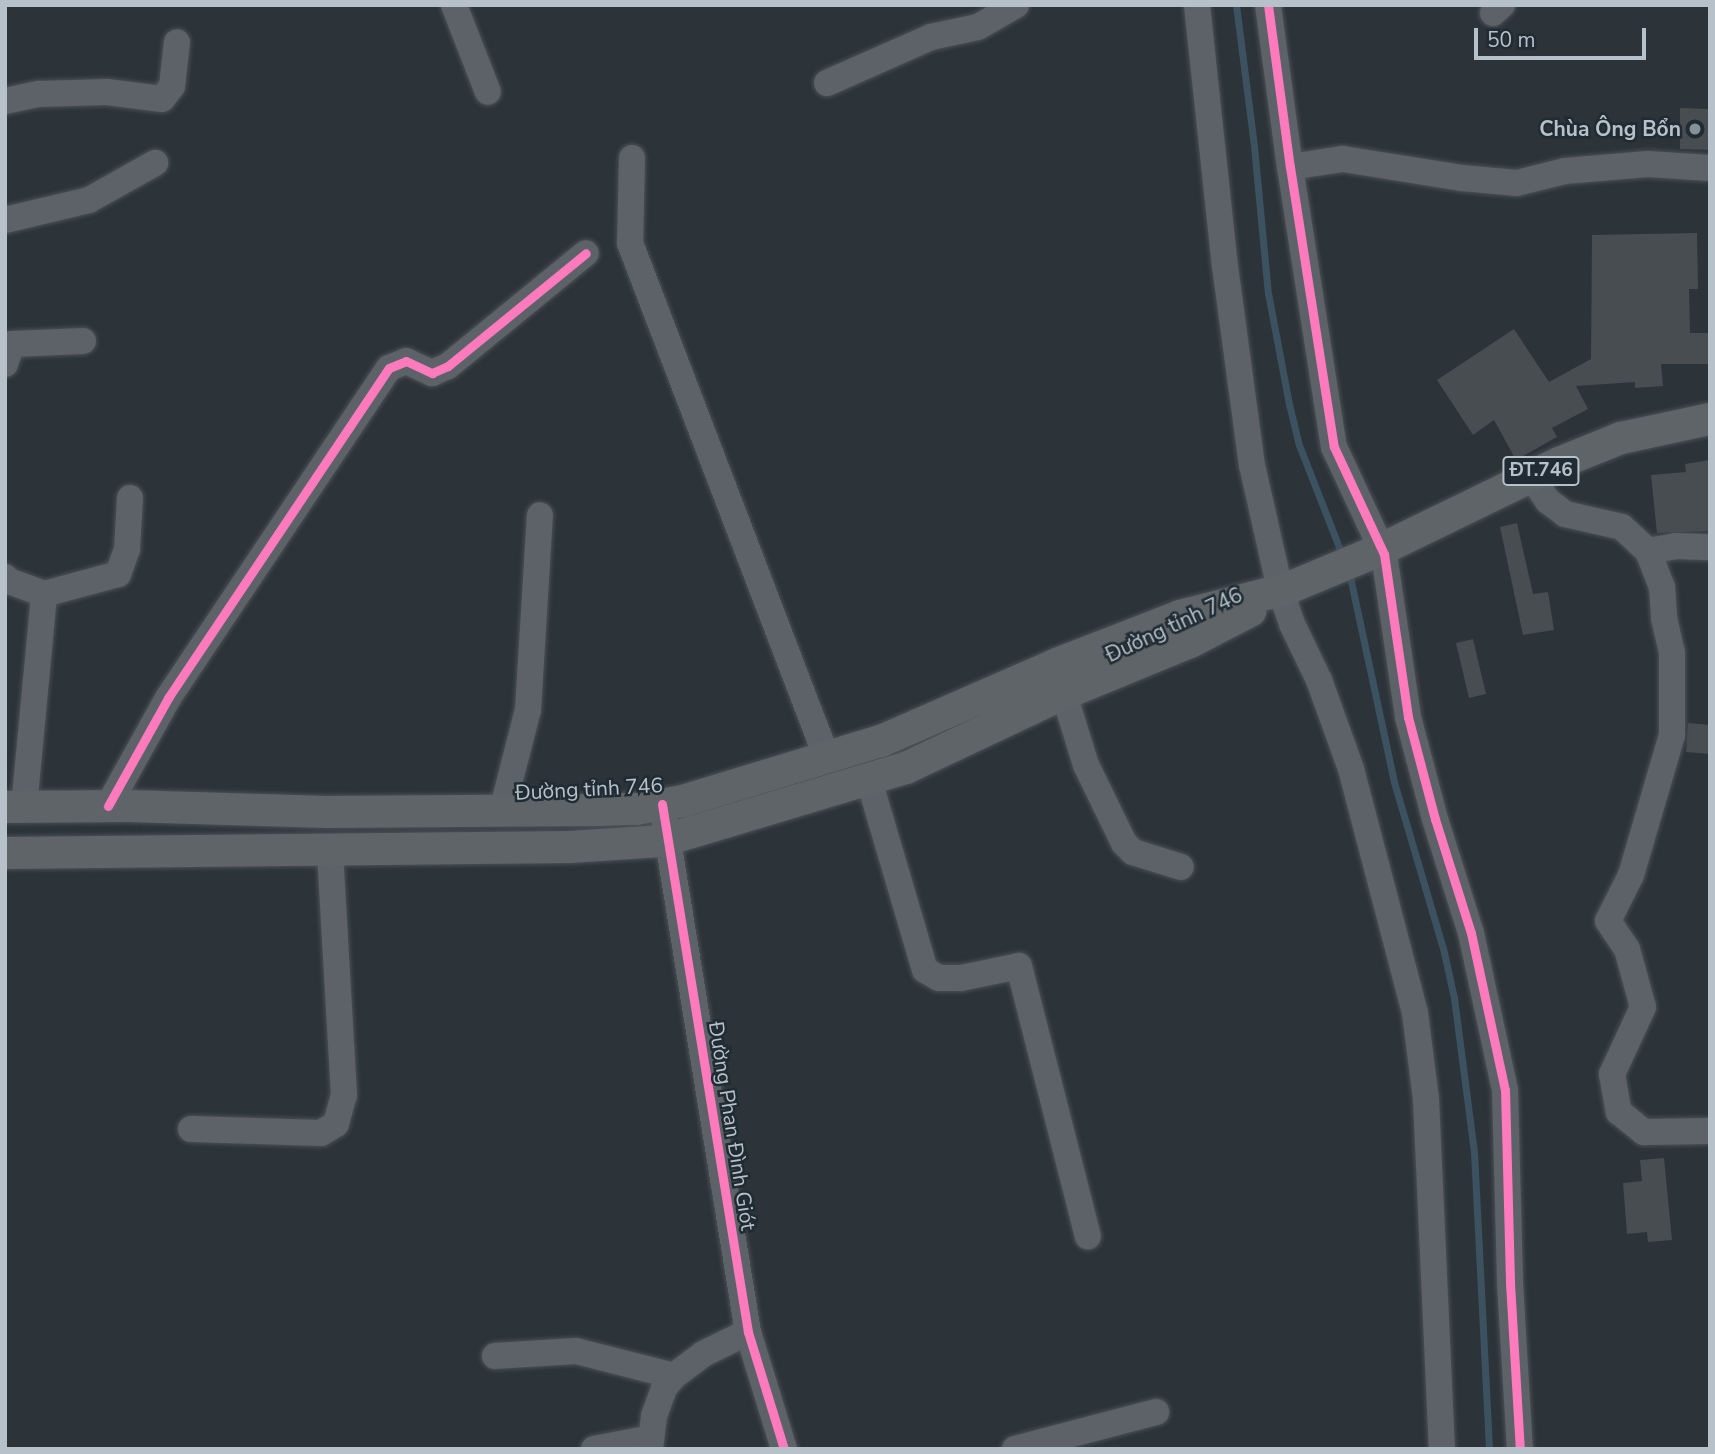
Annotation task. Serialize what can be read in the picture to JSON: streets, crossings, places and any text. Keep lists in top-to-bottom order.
{
  "streets": {
    "main road": ["ĐT.746", "Đường tỉnh 746"],
    "street": ["Đường Phan Đình Giót"]
  },
  "crossings": [
    ["ĐT.746", "Đường tỉnh 746"],
    ["Đường tỉnh 746", "Đường Phan Đình Giót"]
  ],
  "places": ["Chùa Ông Bổn"],
  "scale_bar": "50 m"
}
